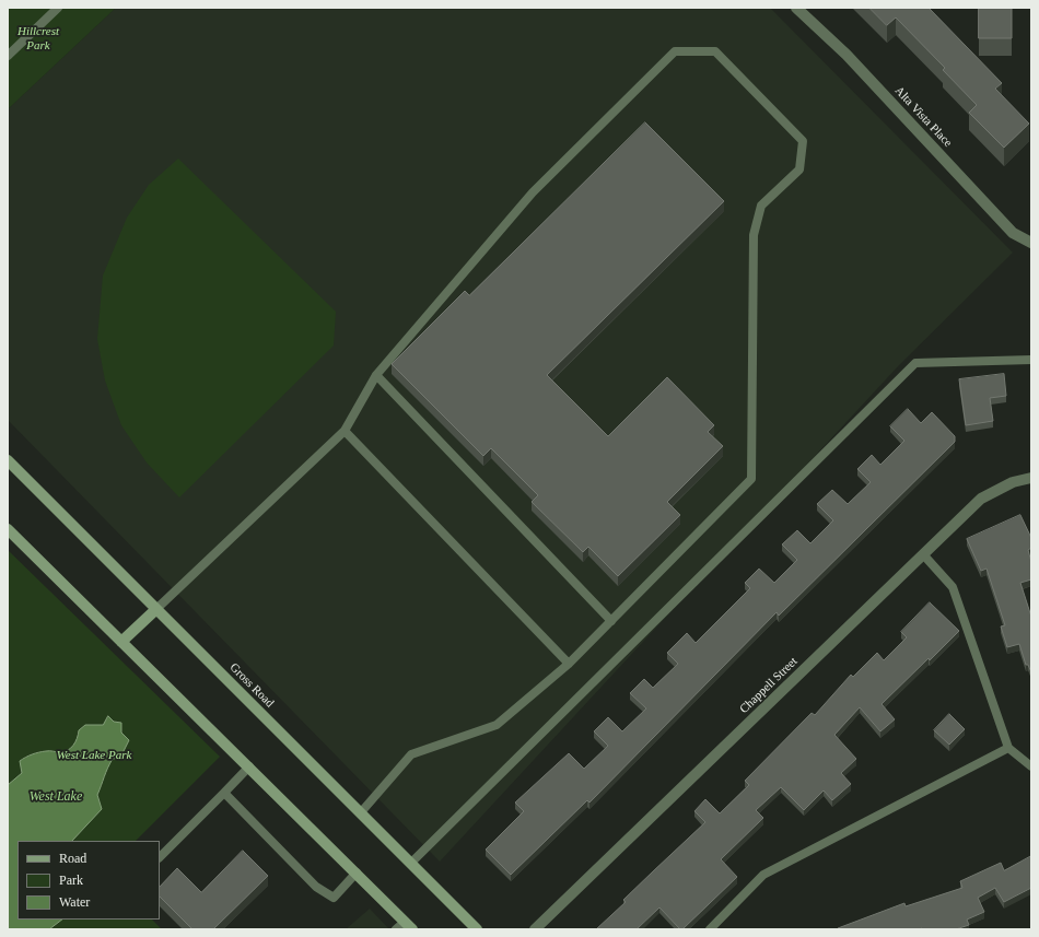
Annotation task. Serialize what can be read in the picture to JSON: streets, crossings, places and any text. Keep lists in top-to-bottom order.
{
  "streets": {
    "main road": ["Gross Road"],
    "street": ["Alta Vista Place", "Chappell Street"]
  },
  "water": ["West Lake"],
  "parks": ["Hillcrest Park", "West Lake Park"],
  "legend": ["Road", "Park", "Water"]
}
